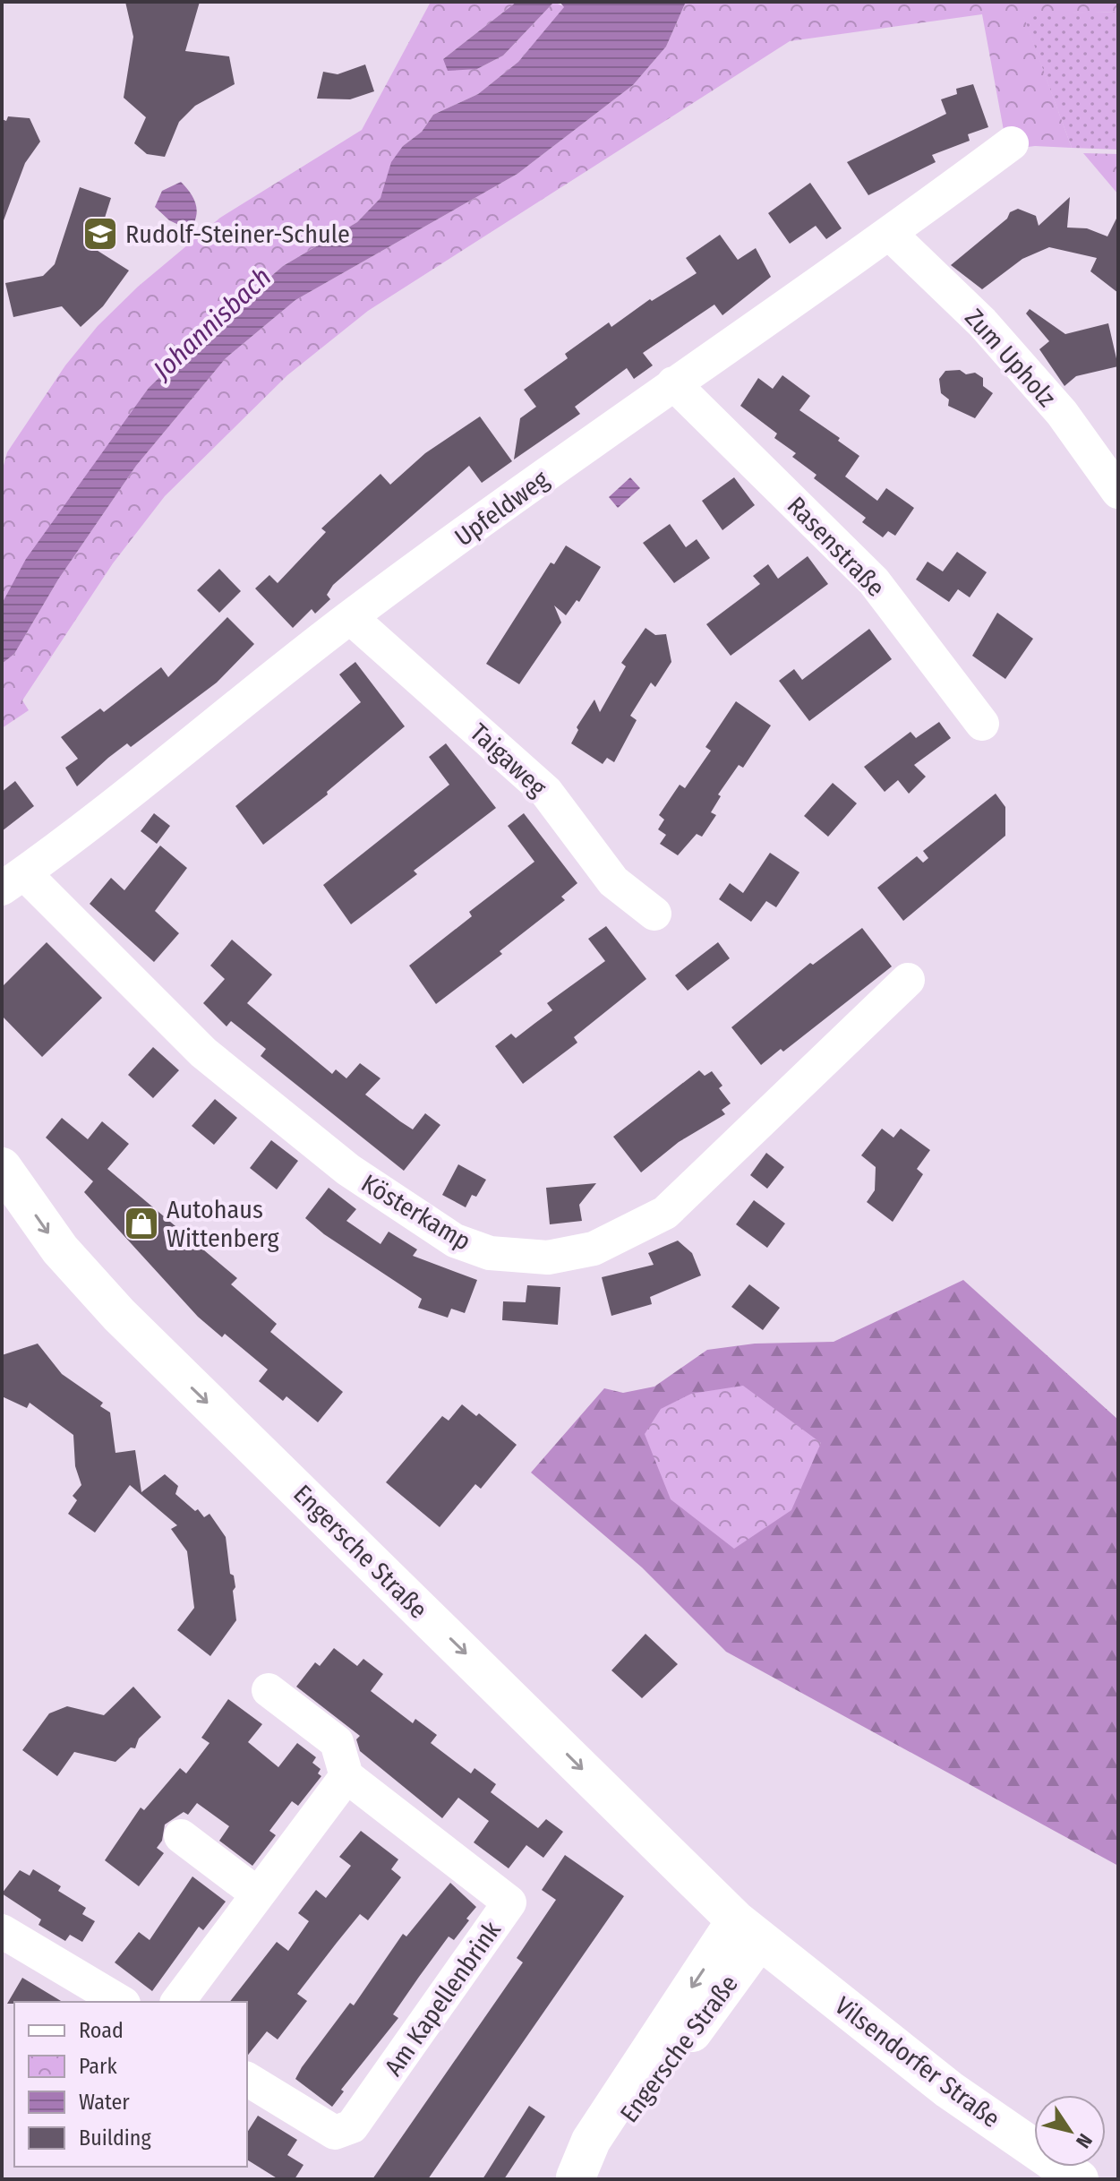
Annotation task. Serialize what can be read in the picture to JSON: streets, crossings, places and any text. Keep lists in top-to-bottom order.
{
  "streets": {
    "main road": ["Engersche Straße", "Vilsendorfer Straße"],
    "street": [
      "Zum Upholz",
      "Upfeldweg",
      "Rasenstraße",
      "Taigaweg",
      "Kösterkamp",
      "Am Kapellenbrink"
    ]
  },
  "crossings": [
    ["Zum Upholz", "Upfeldweg"],
    ["Upfeldweg", "Rasenstraße"],
    ["Upfeldweg", "Taigaweg"],
    ["Upfeldweg", "Kösterkamp"],
    ["Engersche Straße", "Vilsendorfer Straße"]
  ],
  "one_way": ["Engersche Straße"],
  "water": ["Johannisbach"],
  "places": {
    "school or university": ["Rudolf-Steiner-Schule"],
    "shop": ["Autohaus Wittenberg"]
  },
  "legend": [
    "Road",
    "Park",
    "Water",
    "Building"
  ],
  "north": "bottom right"
}
